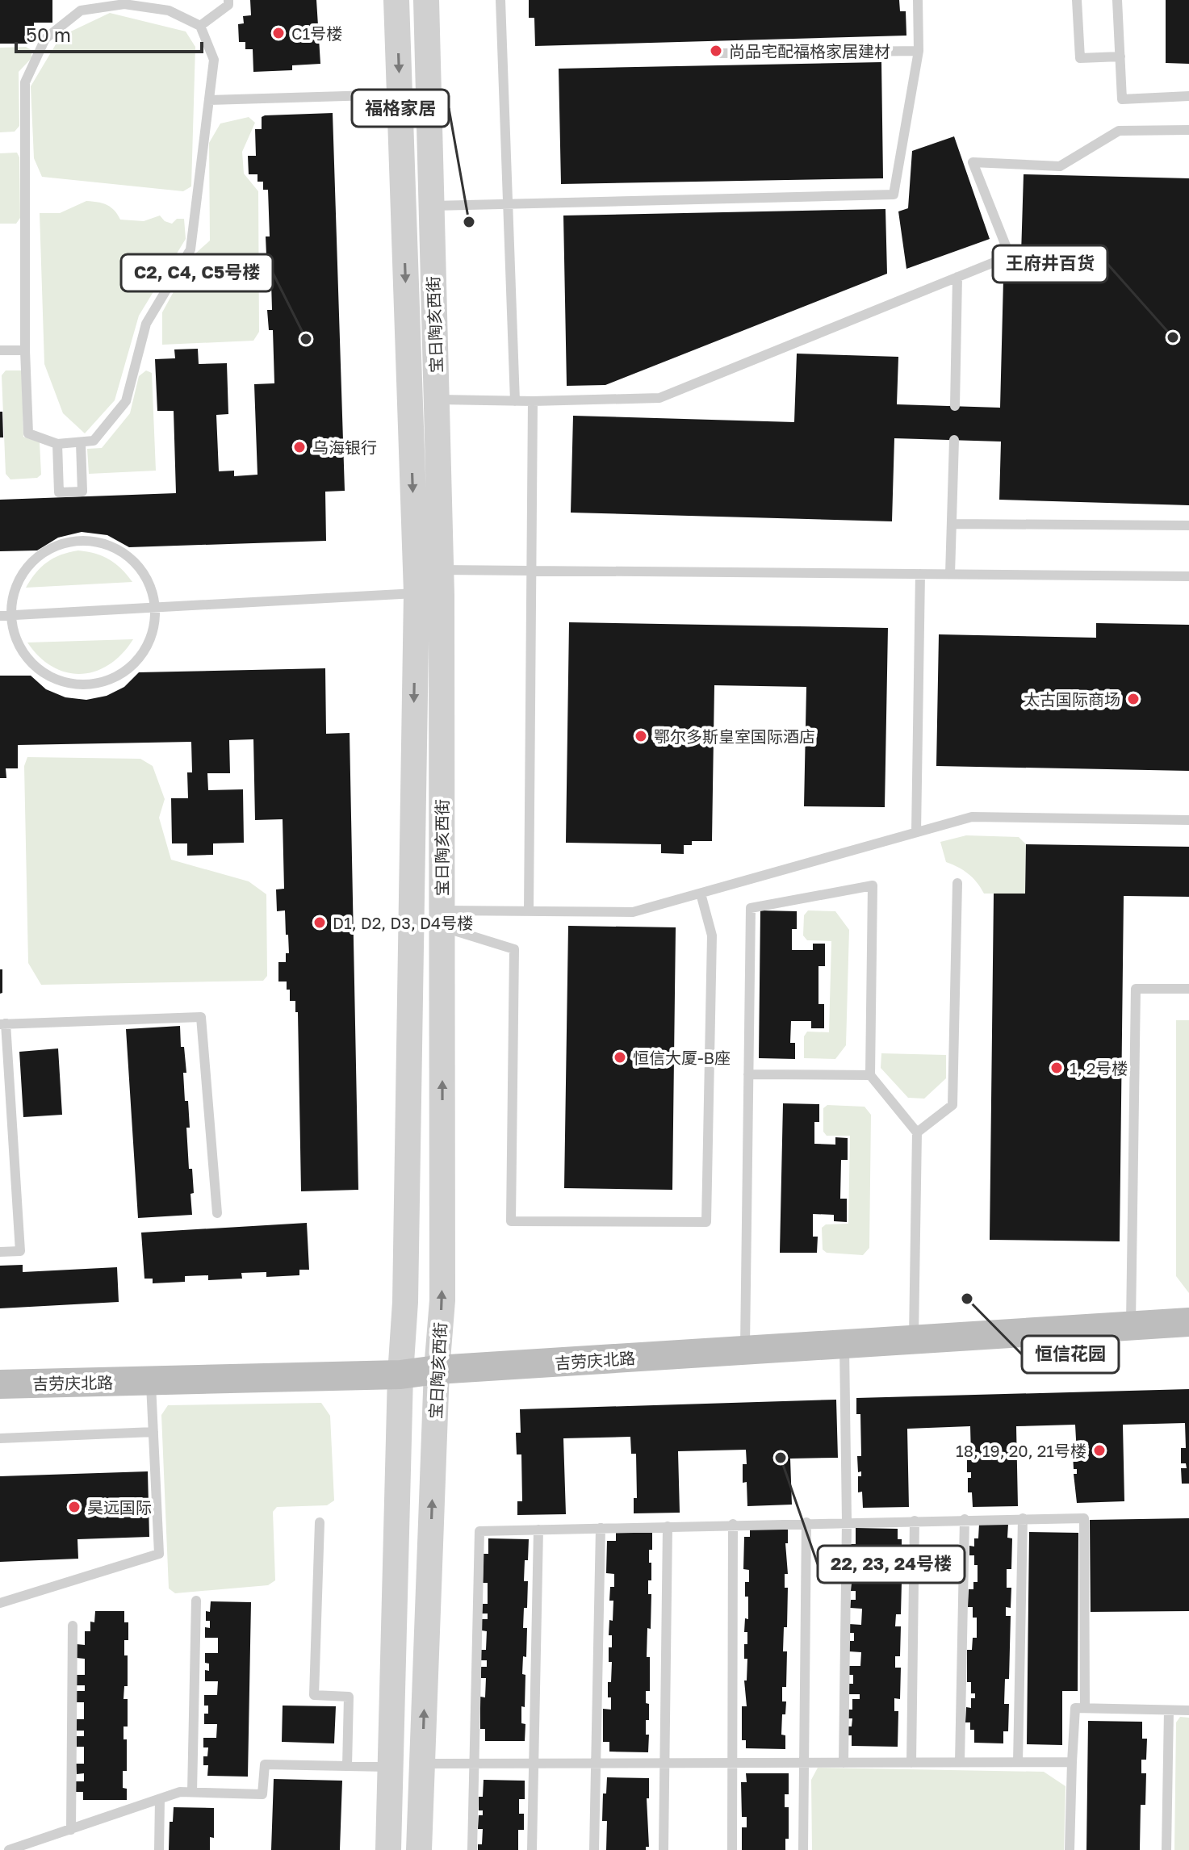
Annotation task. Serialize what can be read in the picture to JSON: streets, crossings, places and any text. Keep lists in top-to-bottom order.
{
  "streets": {
    "main road": ["吉劳庆北路"],
    "street": ["宝日陶亥西街"]
  },
  "crossings": [
    ["宝日陶亥西街", "吉劳庆北路"]
  ],
  "places": [
    "C1号楼",
    "尚品宅配福格家居建材",
    "福格家居",
    "王府井百货",
    "C2, C4, C5号楼",
    "乌海银行",
    "太古国际商场",
    "鄂尔多斯皇室国际酒店",
    "D1, D2, D3, D4号楼",
    "恒信大厦-B座",
    "1, 2号楼",
    "恒信花园",
    "18, 19, 20, 21号楼",
    "22, 23, 24号楼",
    "昊远国际"
  ],
  "scale_bar": "50 m"
}
